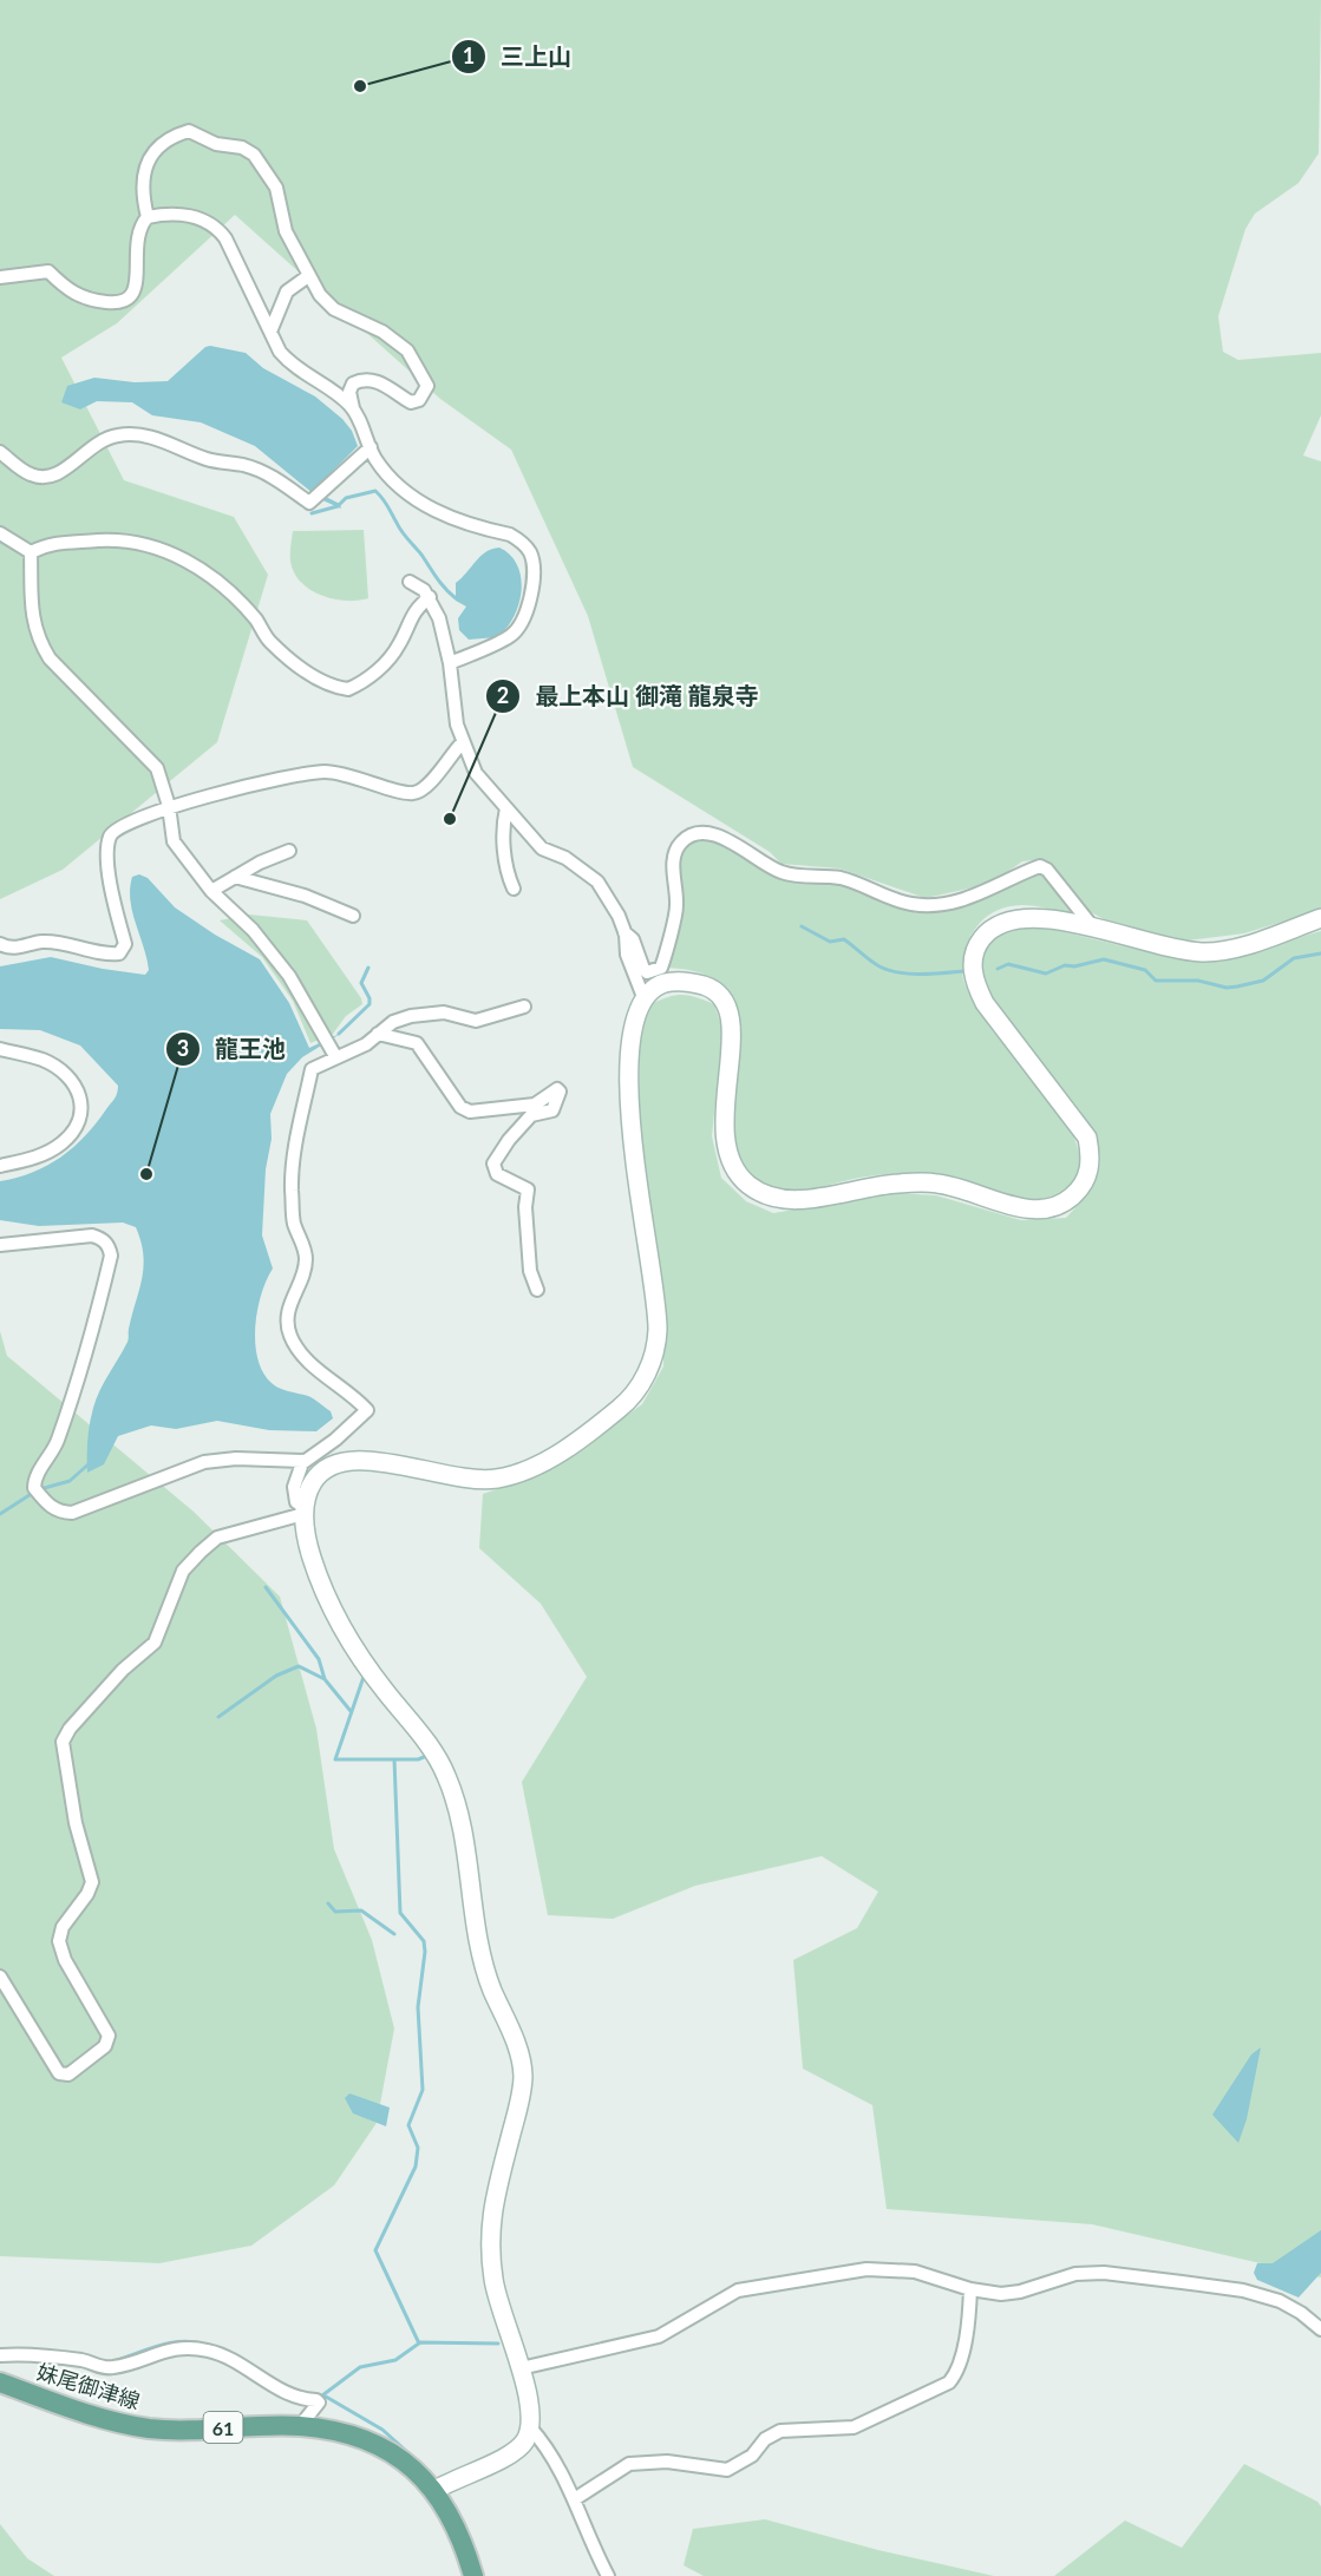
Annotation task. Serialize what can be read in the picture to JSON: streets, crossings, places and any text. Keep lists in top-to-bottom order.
{
  "streets": {
    "main road": ["妹尾御津線", "61"]
  },
  "places": ["三上山", "最上本山 御滝 龍泉寺", "龍王池"]
}
